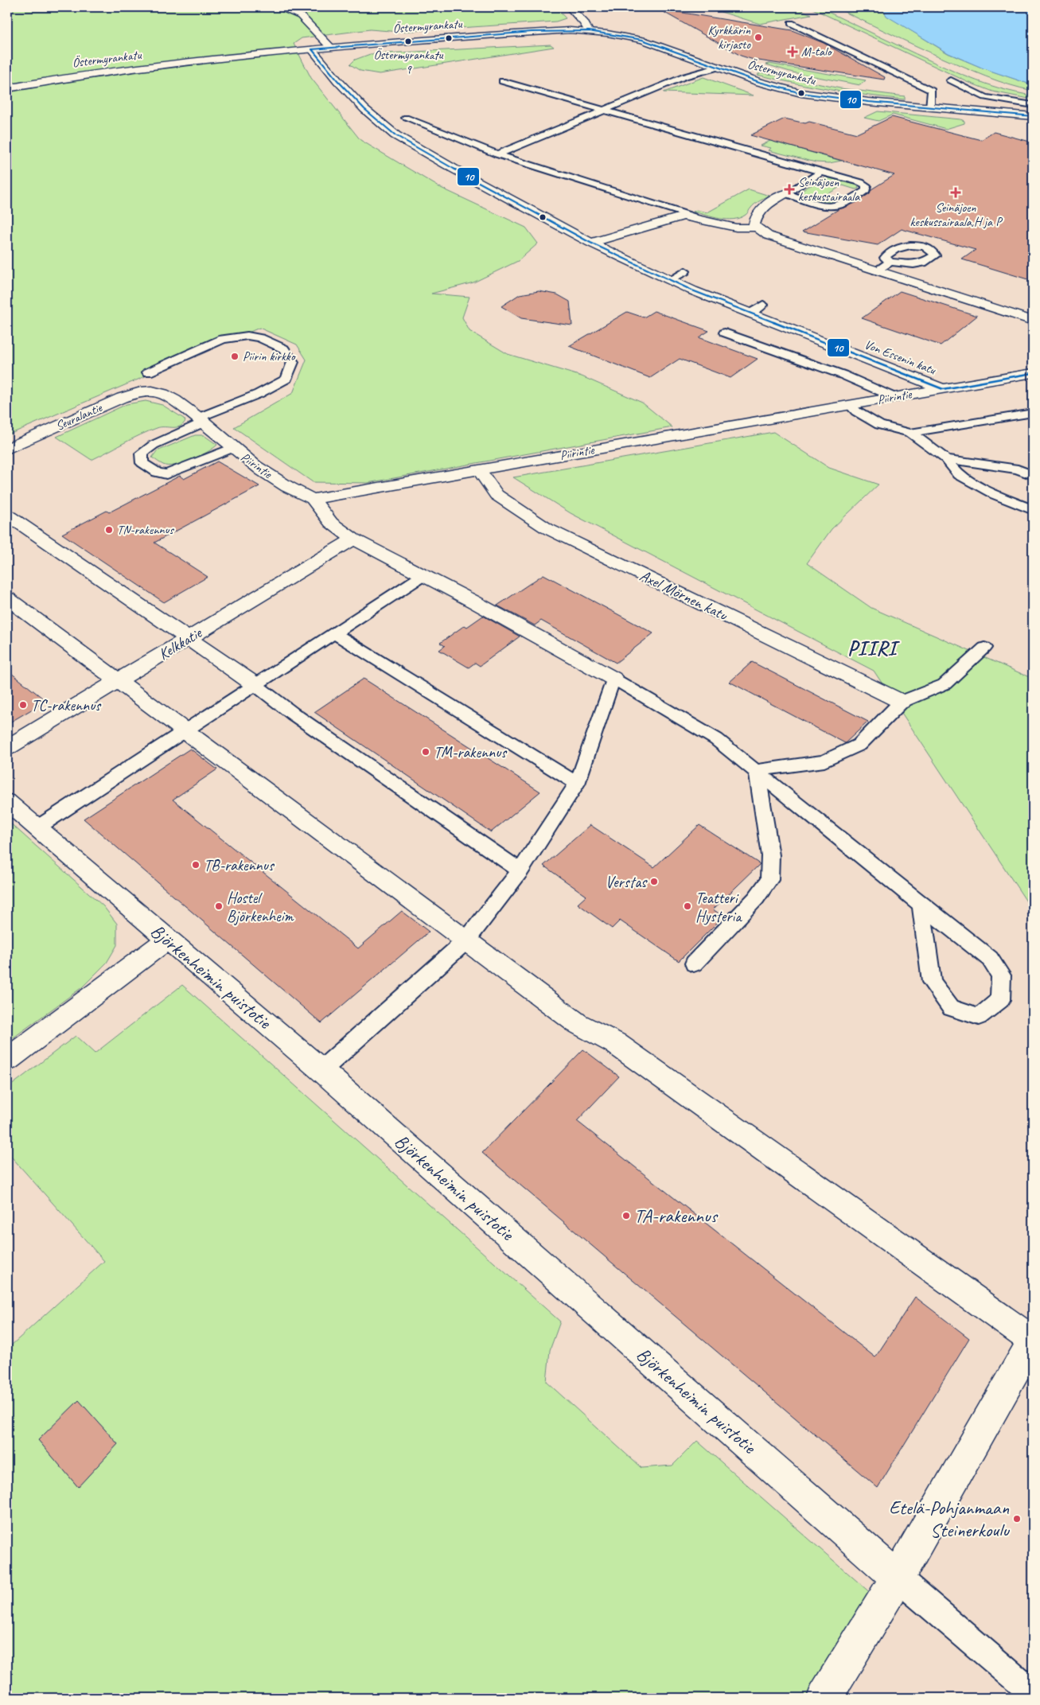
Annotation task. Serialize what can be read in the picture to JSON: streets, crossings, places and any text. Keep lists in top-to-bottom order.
{
  "streets": {
    "street": [
      "Östermyrankatu",
      "Von Essenin katu",
      "Piirintie",
      "Seuralantie",
      "Axel Mörnen katu",
      "Kelkkatie",
      "Björkenheimin puistotie"
    ]
  },
  "crossings": [
    ["Östermyrankatu", "Von Essenin katu"],
    ["Von Essenin katu", "Piirintie"],
    ["Piirintie", "Seuralantie"],
    ["Piirintie", "Axel Mörnen katu"]
  ],
  "districts": ["PIIRI"],
  "places": {
    "other": [
      "Kyrkkärin kirjasto",
      "Östermyrankatu 9",
      "Piirin kirkko",
      "TN-rakennus",
      "TC-rakennus",
      "TM-rakennus",
      "TB-rakennus",
      "Verstas",
      "Hostel Björkenheim",
      "Teatteri Hysteria",
      "TA-rakennus",
      "Etelä-Pohjanmaan Steinerkoulu"
    ],
    "health": ["M-talo", "Seinäjoen keskussairaala", "Seinäjoen keskussairaala,H ja P"]
  },
  "lines": ["transit line 10"]
}
